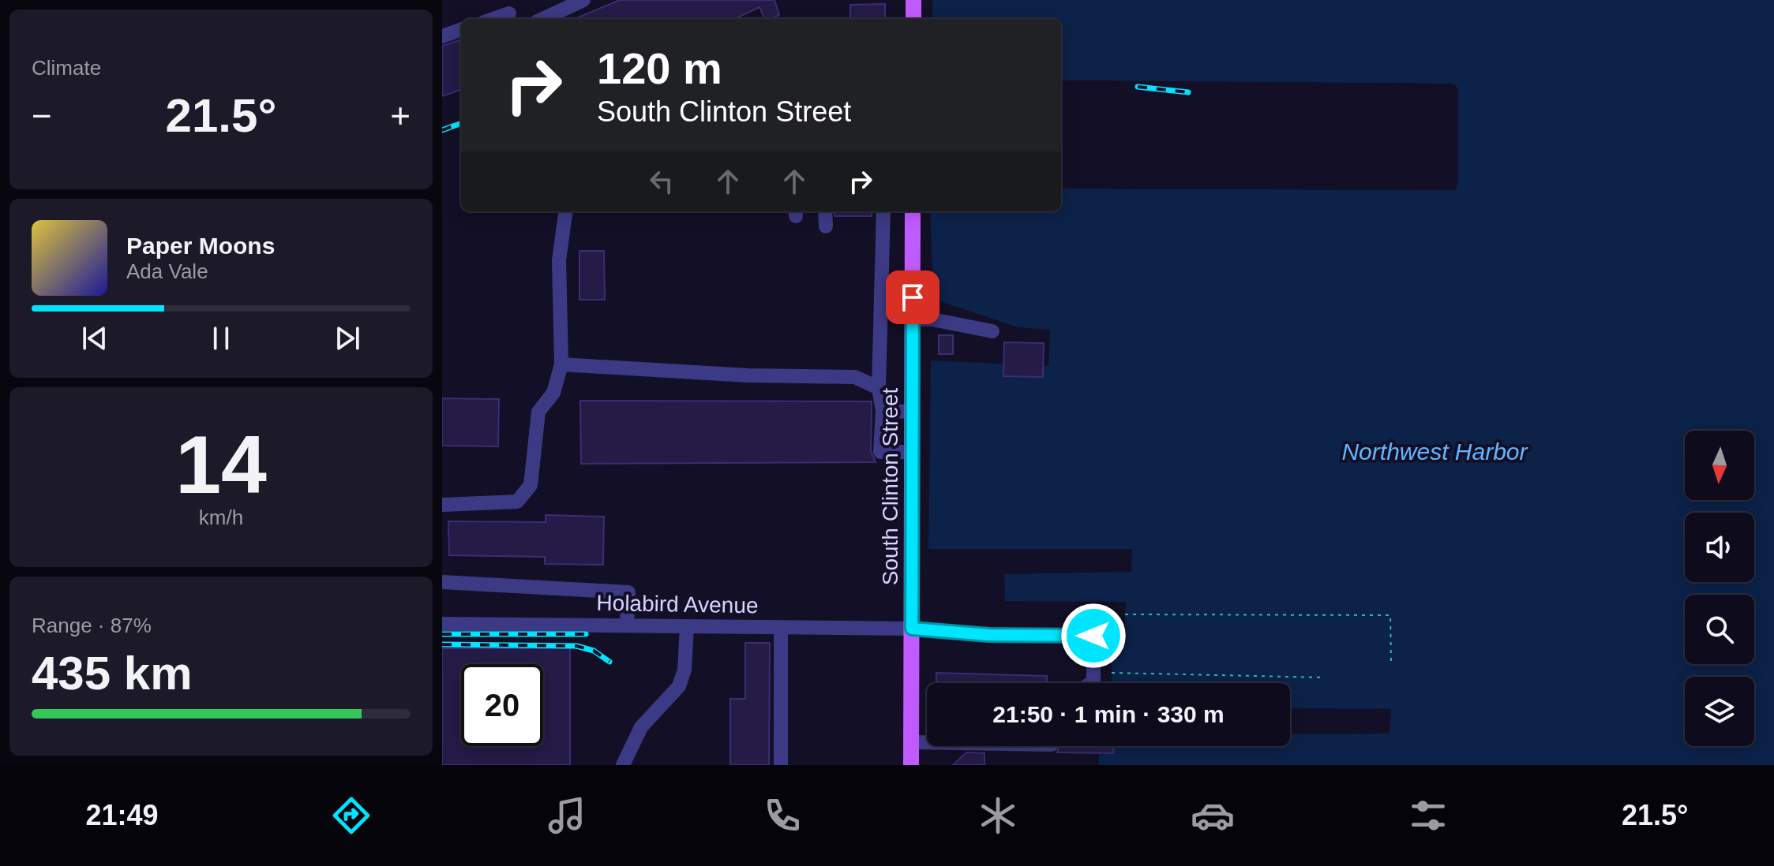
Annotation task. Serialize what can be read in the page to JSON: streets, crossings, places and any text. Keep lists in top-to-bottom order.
{
  "streets": {
    "main road": ["South Clinton Street"],
    "street": ["Holabird Avenue"]
  },
  "crossings": [
    ["South Clinton Street", "Holabird Avenue"]
  ],
  "water": ["Northwest Harbor"],
  "north": "bottom",
  "page": {
    "tile": [
      "Climate",
      ["14", "km/h"],
      ["Range · 87%", "435 km"]
    ],
    "turn": ["120 m", "South Clinton Street"],
    "heat": ["−", "21.5°", "+"],
    "song": ["Paper Moons", "Ada Vale"],
    "limit": "20",
    "trip": "21:50 · 1 min · 330 m",
    "tabs": ["21:49", "21.5°"]
  }
}
